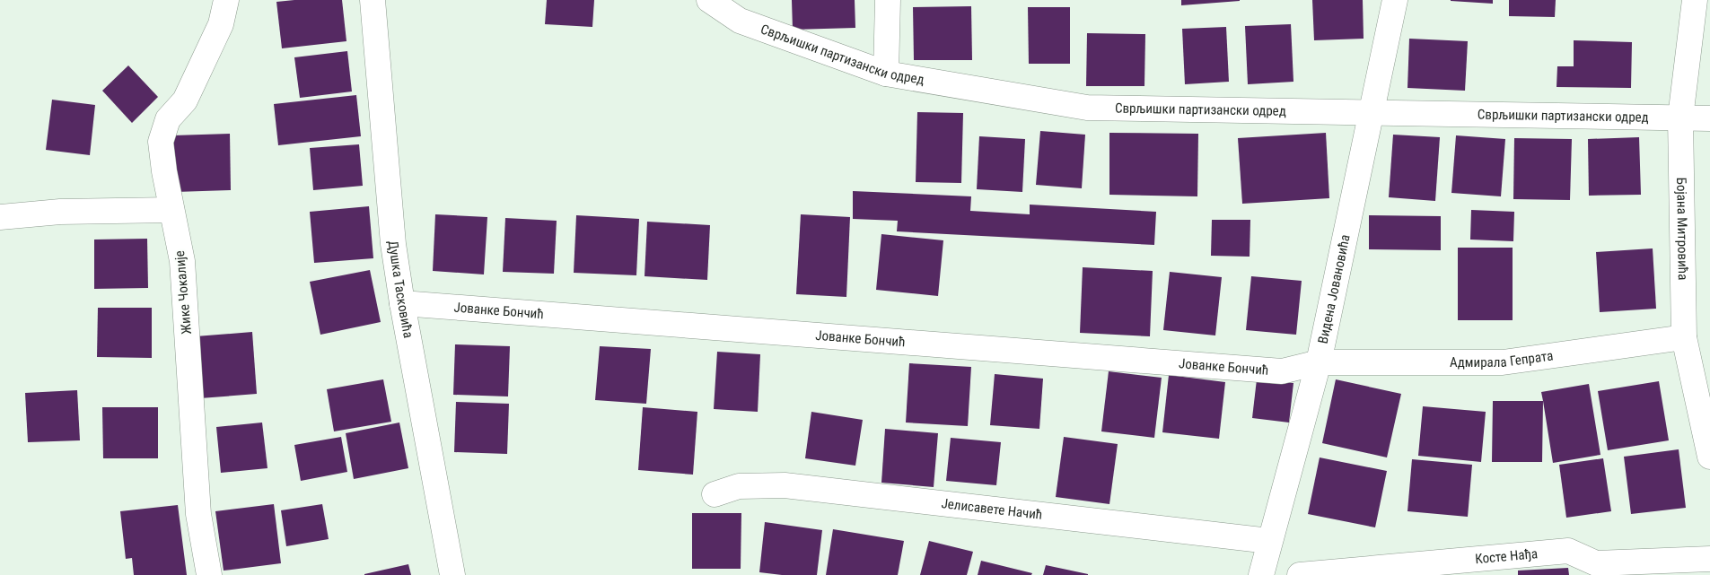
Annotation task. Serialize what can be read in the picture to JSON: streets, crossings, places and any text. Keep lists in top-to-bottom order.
{
  "streets": {
    "street": [
      "Сврљишки партизански одред",
      "Бојана Митровића",
      "Душка Тасковића",
      "Видена Јовановића",
      "Жике Чокалије",
      "Јованке Бончић",
      "Адмирала Гепрата",
      "Јелисавете Начић",
      "Косте Нађа"
    ]
  },
  "crossings": [
    ["Сврљишки партизански одред", "Бојана Митровића"],
    ["Сврљишки партизански одред", "Видена Јовановића"],
    ["Бојана Митровића", "Адмирала Гепрата"],
    ["Душка Тасковића", "Јованке Бончић"],
    ["Видена Јовановића", "Јованке Бончић"],
    ["Видена Јовановића", "Адмирала Гепрата"],
    ["Видена Јовановића", "Јелисавете Начић"],
    ["Јованке Бончић", "Адмирала Гепрата"]
  ]
}
